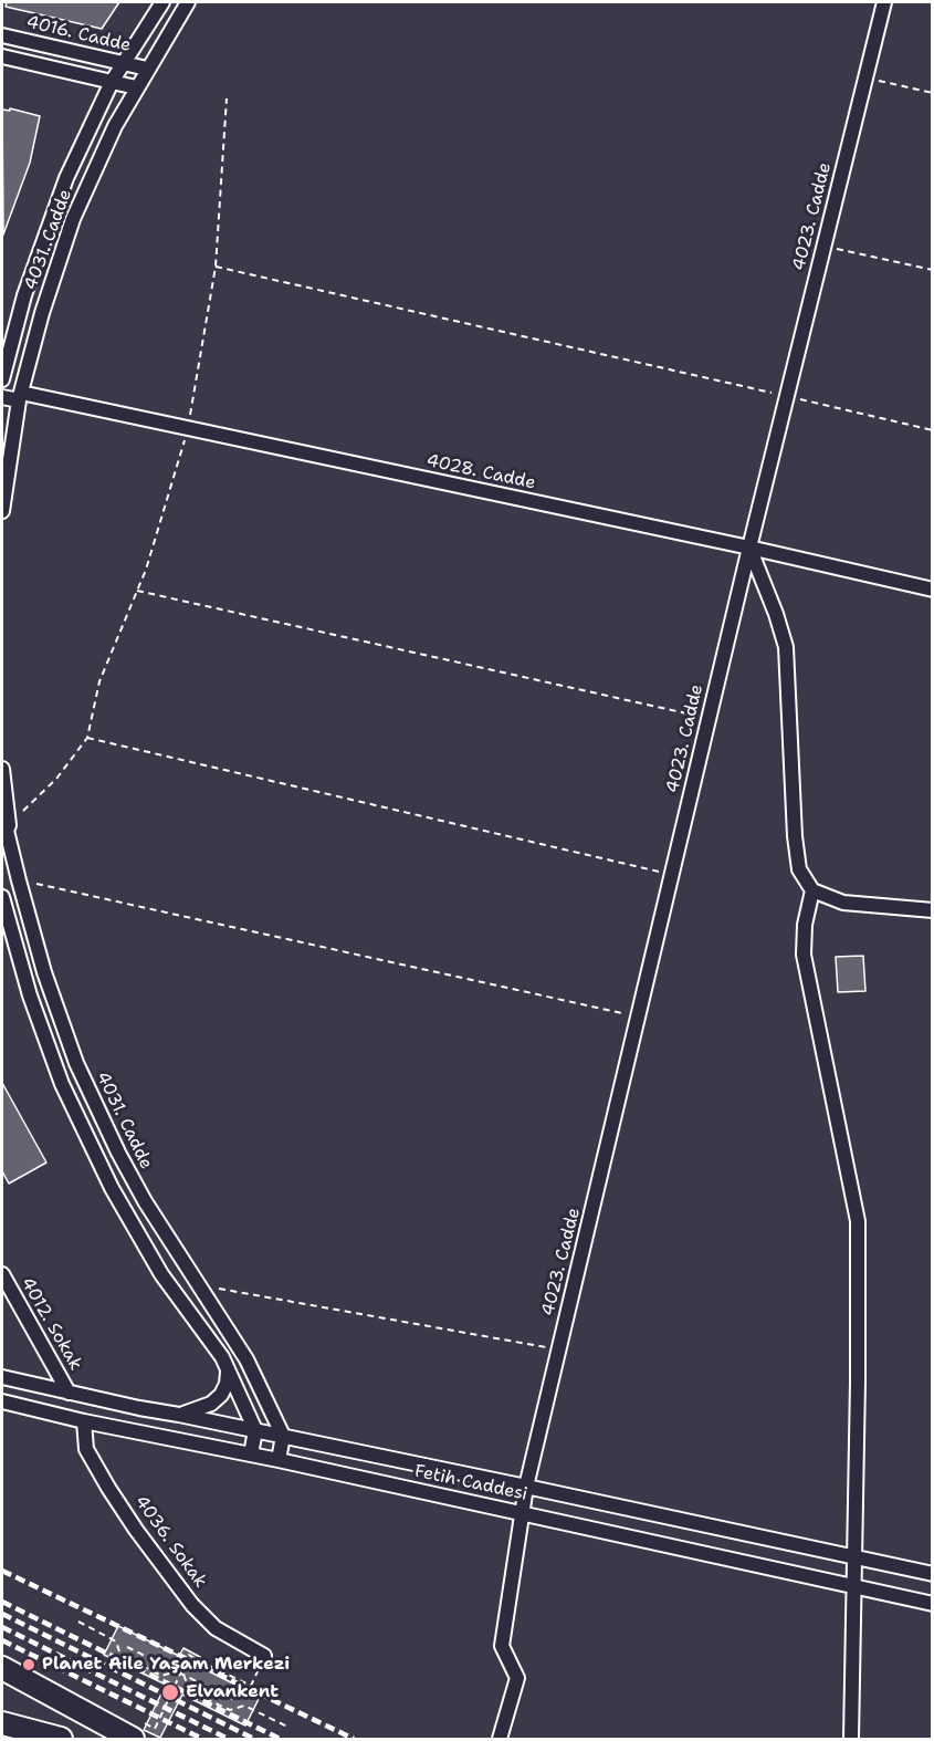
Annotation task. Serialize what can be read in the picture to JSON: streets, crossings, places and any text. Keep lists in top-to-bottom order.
{
  "streets": {
    "street": [
      "4016. Cadde",
      "4023. Cadde",
      "4031. Cadde",
      "4028. Cadde",
      "4012. Sokak",
      "Fetih Caddesi",
      "4036. Sokak"
    ]
  },
  "crossings": [
    ["4016. Cadde", "4031. Cadde"],
    ["4023. Cadde", "4028. Cadde"],
    ["4023. Cadde", "Fetih Caddesi"],
    ["4031. Cadde", "4028. Cadde"],
    ["4031. Cadde", "Fetih Caddesi"],
    ["4012. Sokak", "Fetih Caddesi"],
    ["Fetih Caddesi", "4036. Sokak"]
  ],
  "places": ["Planet Aile Yaşam Merkezi", "Elvankent"]
}
